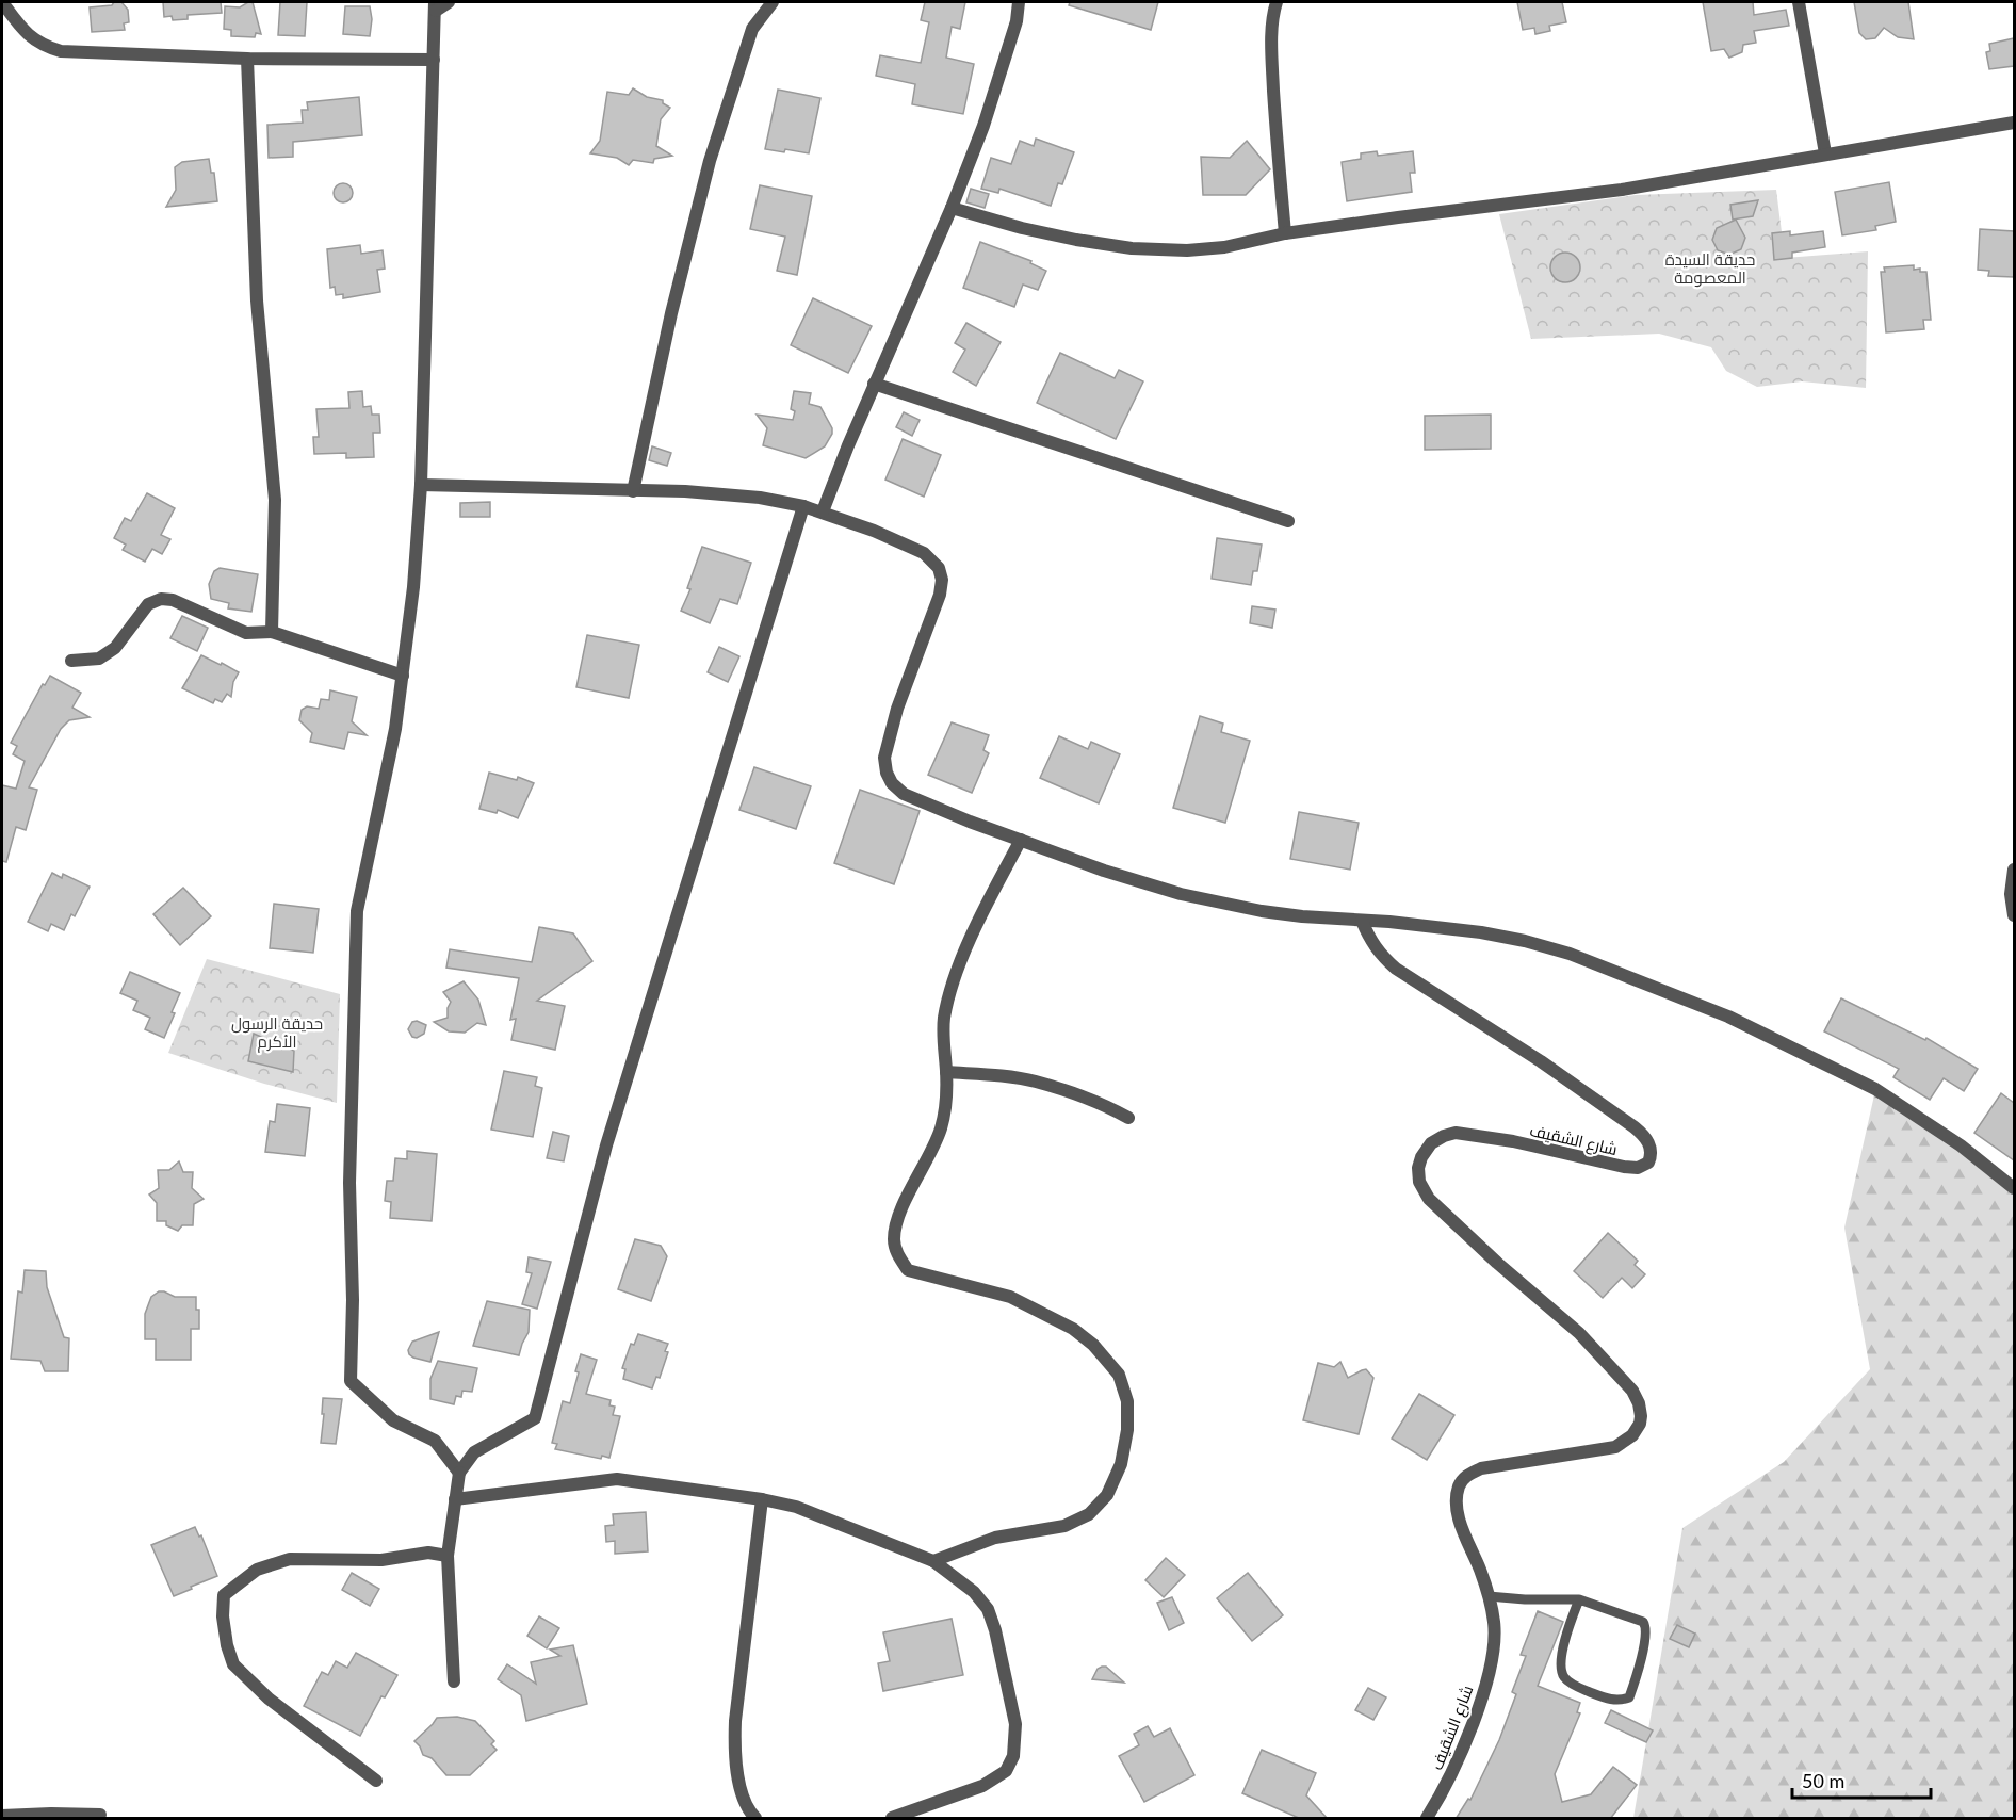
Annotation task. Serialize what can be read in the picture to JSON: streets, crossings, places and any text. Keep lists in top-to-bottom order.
{
  "streets": {
    "street": ["شارع الشقيف"]
  },
  "parks": ["حديقة السيدة المعصومة", "حديقة الرسول الأكرم"],
  "scale_bar": "50 m"
}
